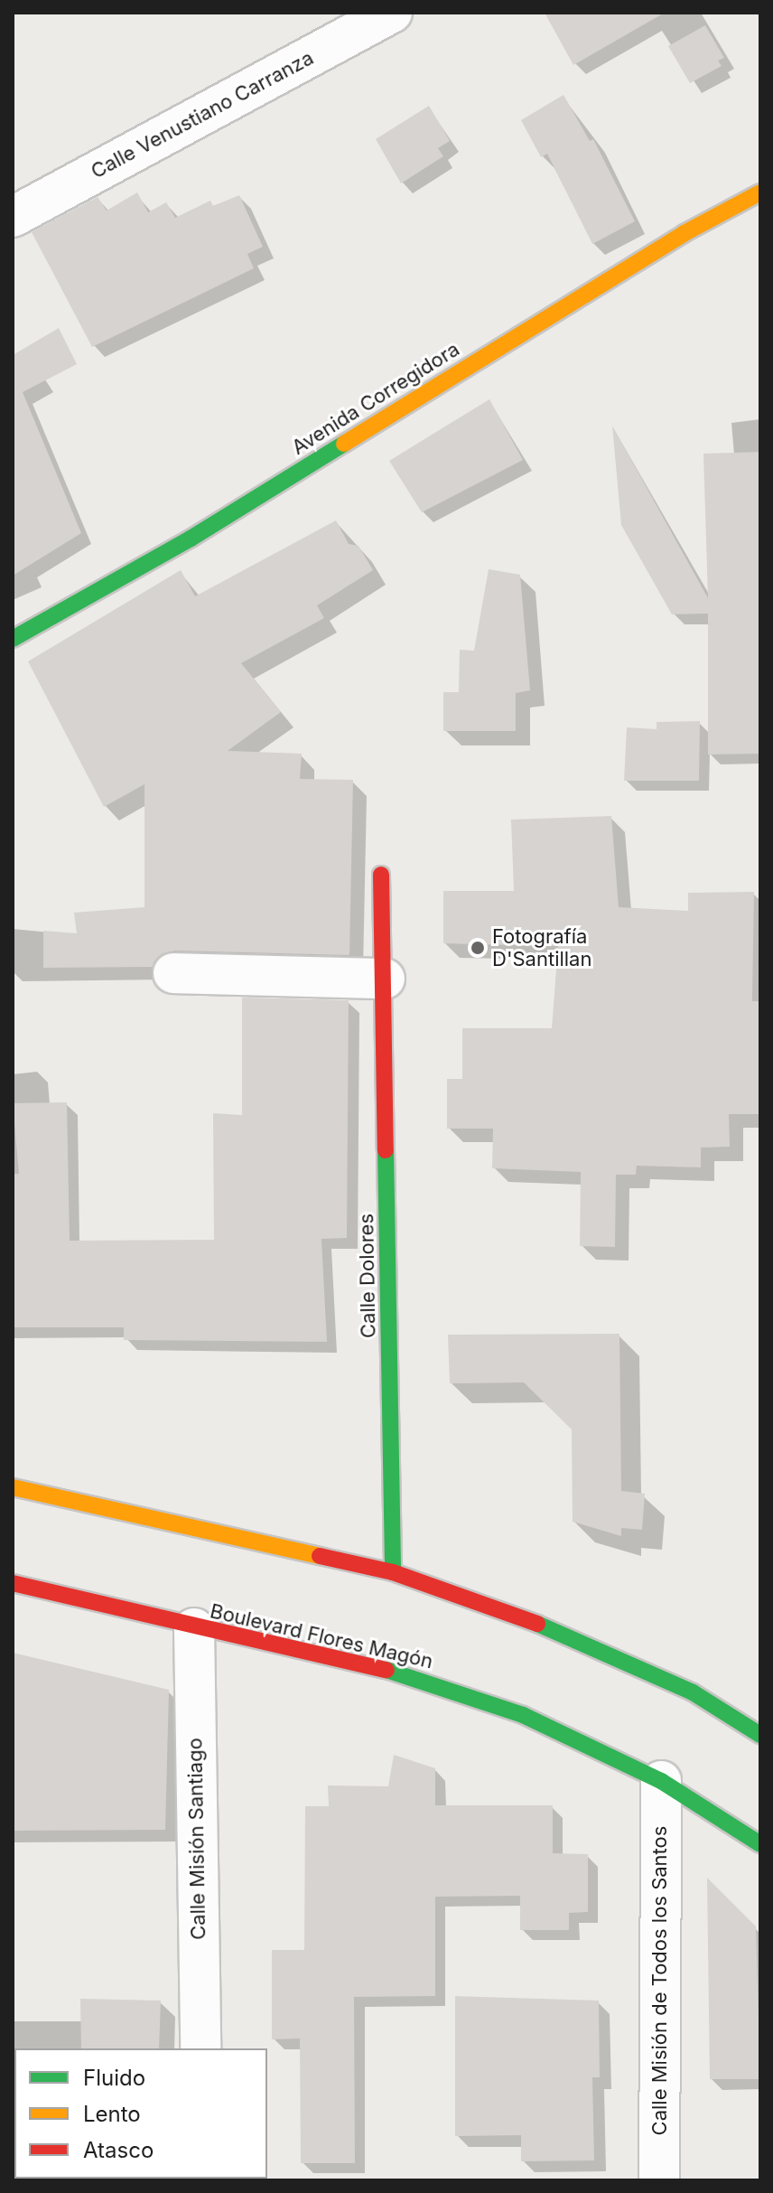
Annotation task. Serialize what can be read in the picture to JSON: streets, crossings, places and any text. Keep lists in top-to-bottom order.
{
  "streets": {
    "main road": ["Avenida Corregidora", "Calle Dolores", "Boulevard Flores Magón"],
    "street": ["Calle Venustiano Carranza", "Calle Misión Santiago", "Calle Misión de Todos los Santos"]
  },
  "crossings": [
    ["Boulevard Flores Magón", "Calle Misión Santiago"],
    ["Boulevard Flores Magón", "Calle Misión de Todos los Santos"]
  ],
  "places": ["Fotografía D'Santillan"],
  "legend": ["Fluido", "Lento", "Atasco"]
}
